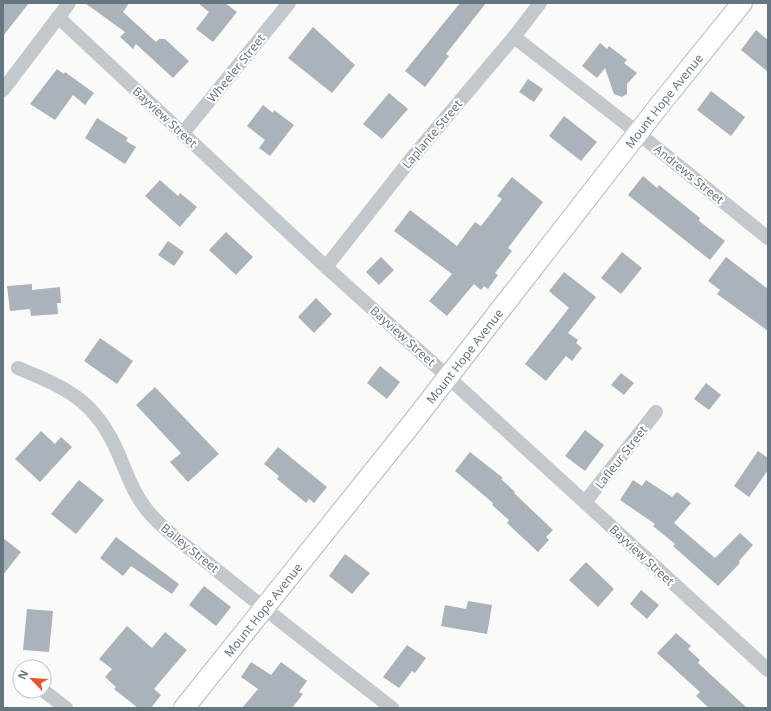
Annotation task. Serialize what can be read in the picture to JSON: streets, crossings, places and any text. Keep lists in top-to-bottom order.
{
  "streets": {
    "main road": ["Mount Hope Avenue"],
    "street": [
      "Wheeler Street",
      "Bayview Street",
      "Laplante Street",
      "Andrews Street",
      "Lafleur Street",
      "Bailey Street"
    ]
  },
  "crossings": [
    ["Wheeler Street", "Bayview Street"],
    ["Mount Hope Avenue", "Bayview Street"],
    ["Mount Hope Avenue", "Andrews Street"],
    ["Mount Hope Avenue", "Bailey Street"],
    ["Bayview Street", "Laplante Street"],
    ["Bayview Street", "Lafleur Street"],
    ["Laplante Street", "Andrews Street"]
  ],
  "north": "top left"
}
